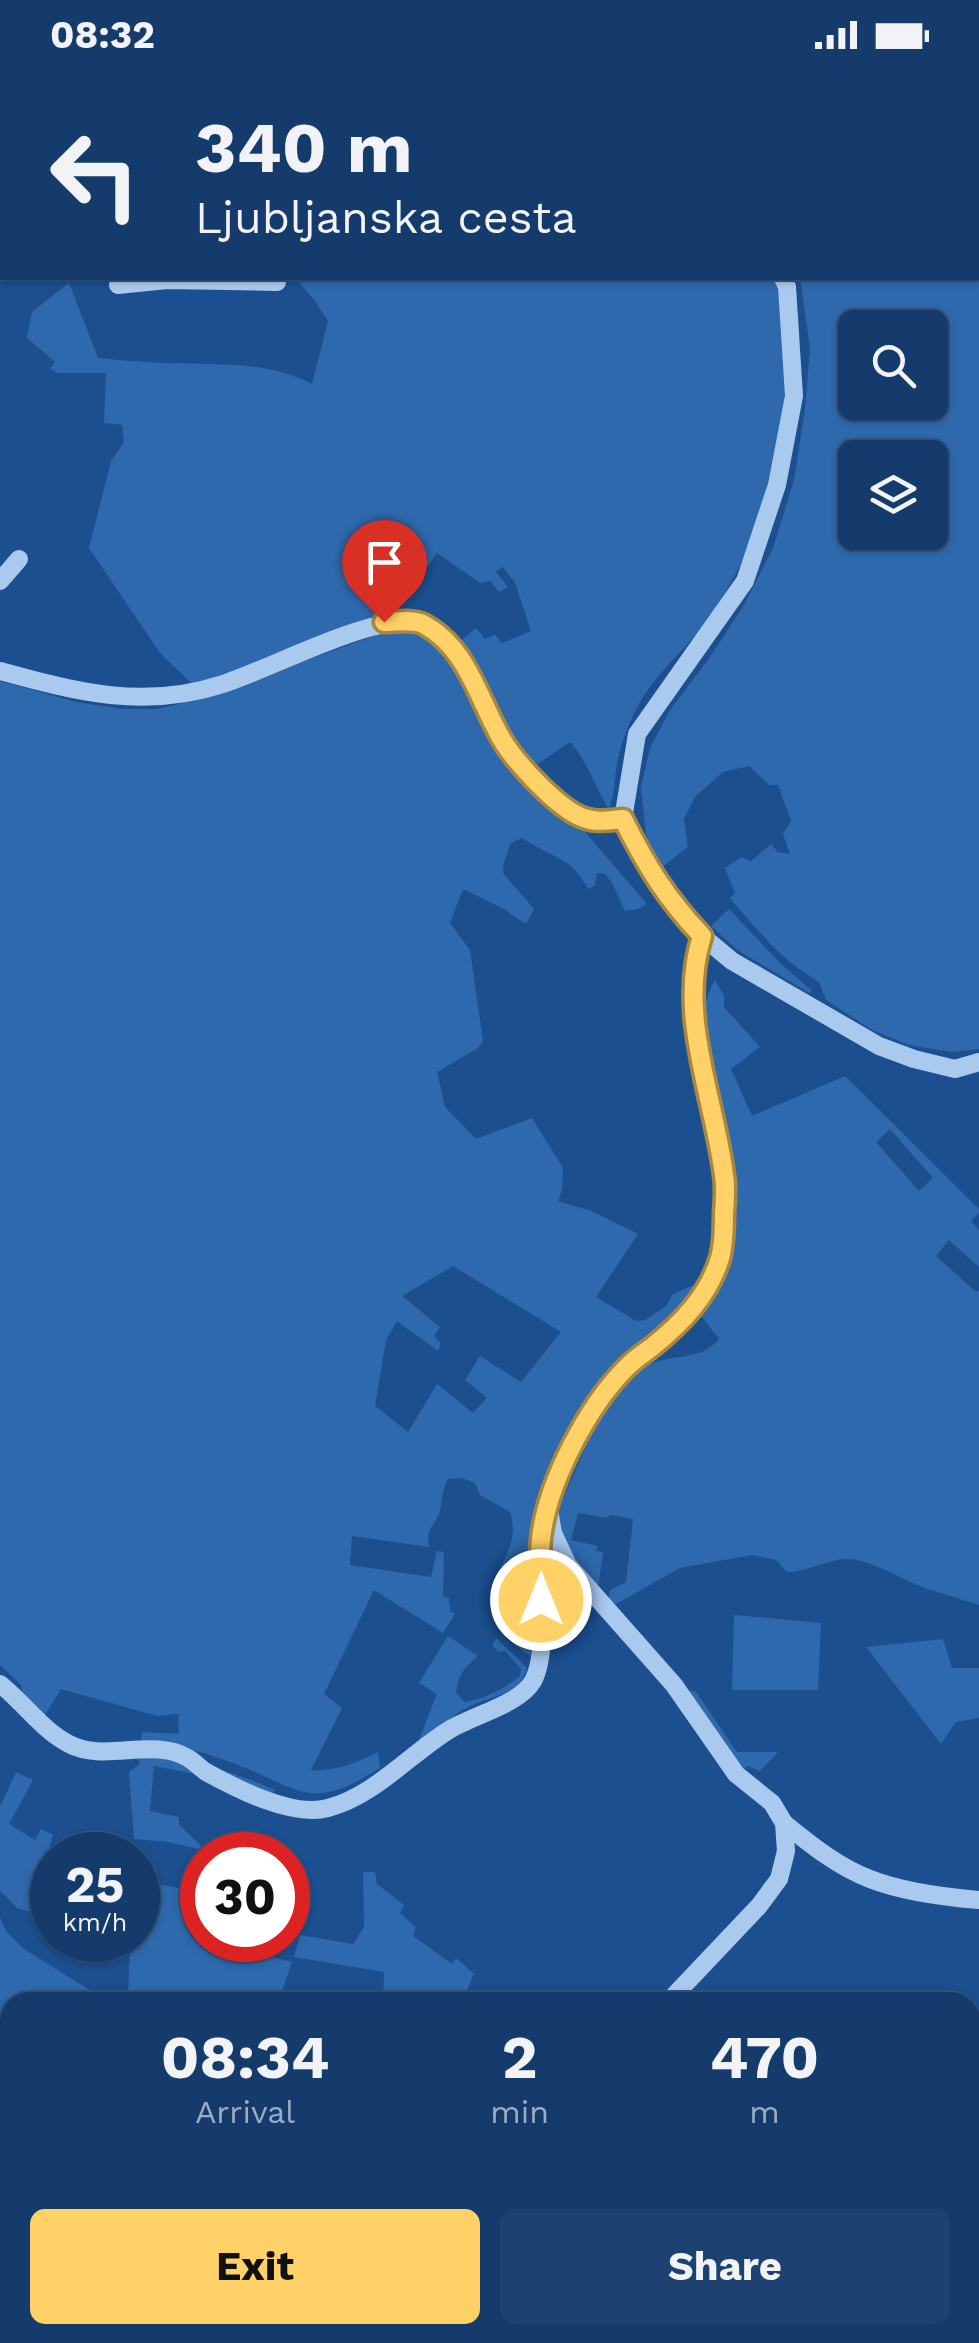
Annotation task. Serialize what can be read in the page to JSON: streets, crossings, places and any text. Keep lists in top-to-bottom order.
{
  "page": {
    "status": "08:32",
    "turn": ["340 m", "Ljubljanska cesta"],
    "speed": "25 km/h",
    "limit": "30",
    "eta": [
      "08:34",
      "Arrival",
      "2",
      "min",
      "470",
      "m"
    ],
    "buttons": ["Exit", "Share"]
  }
}
